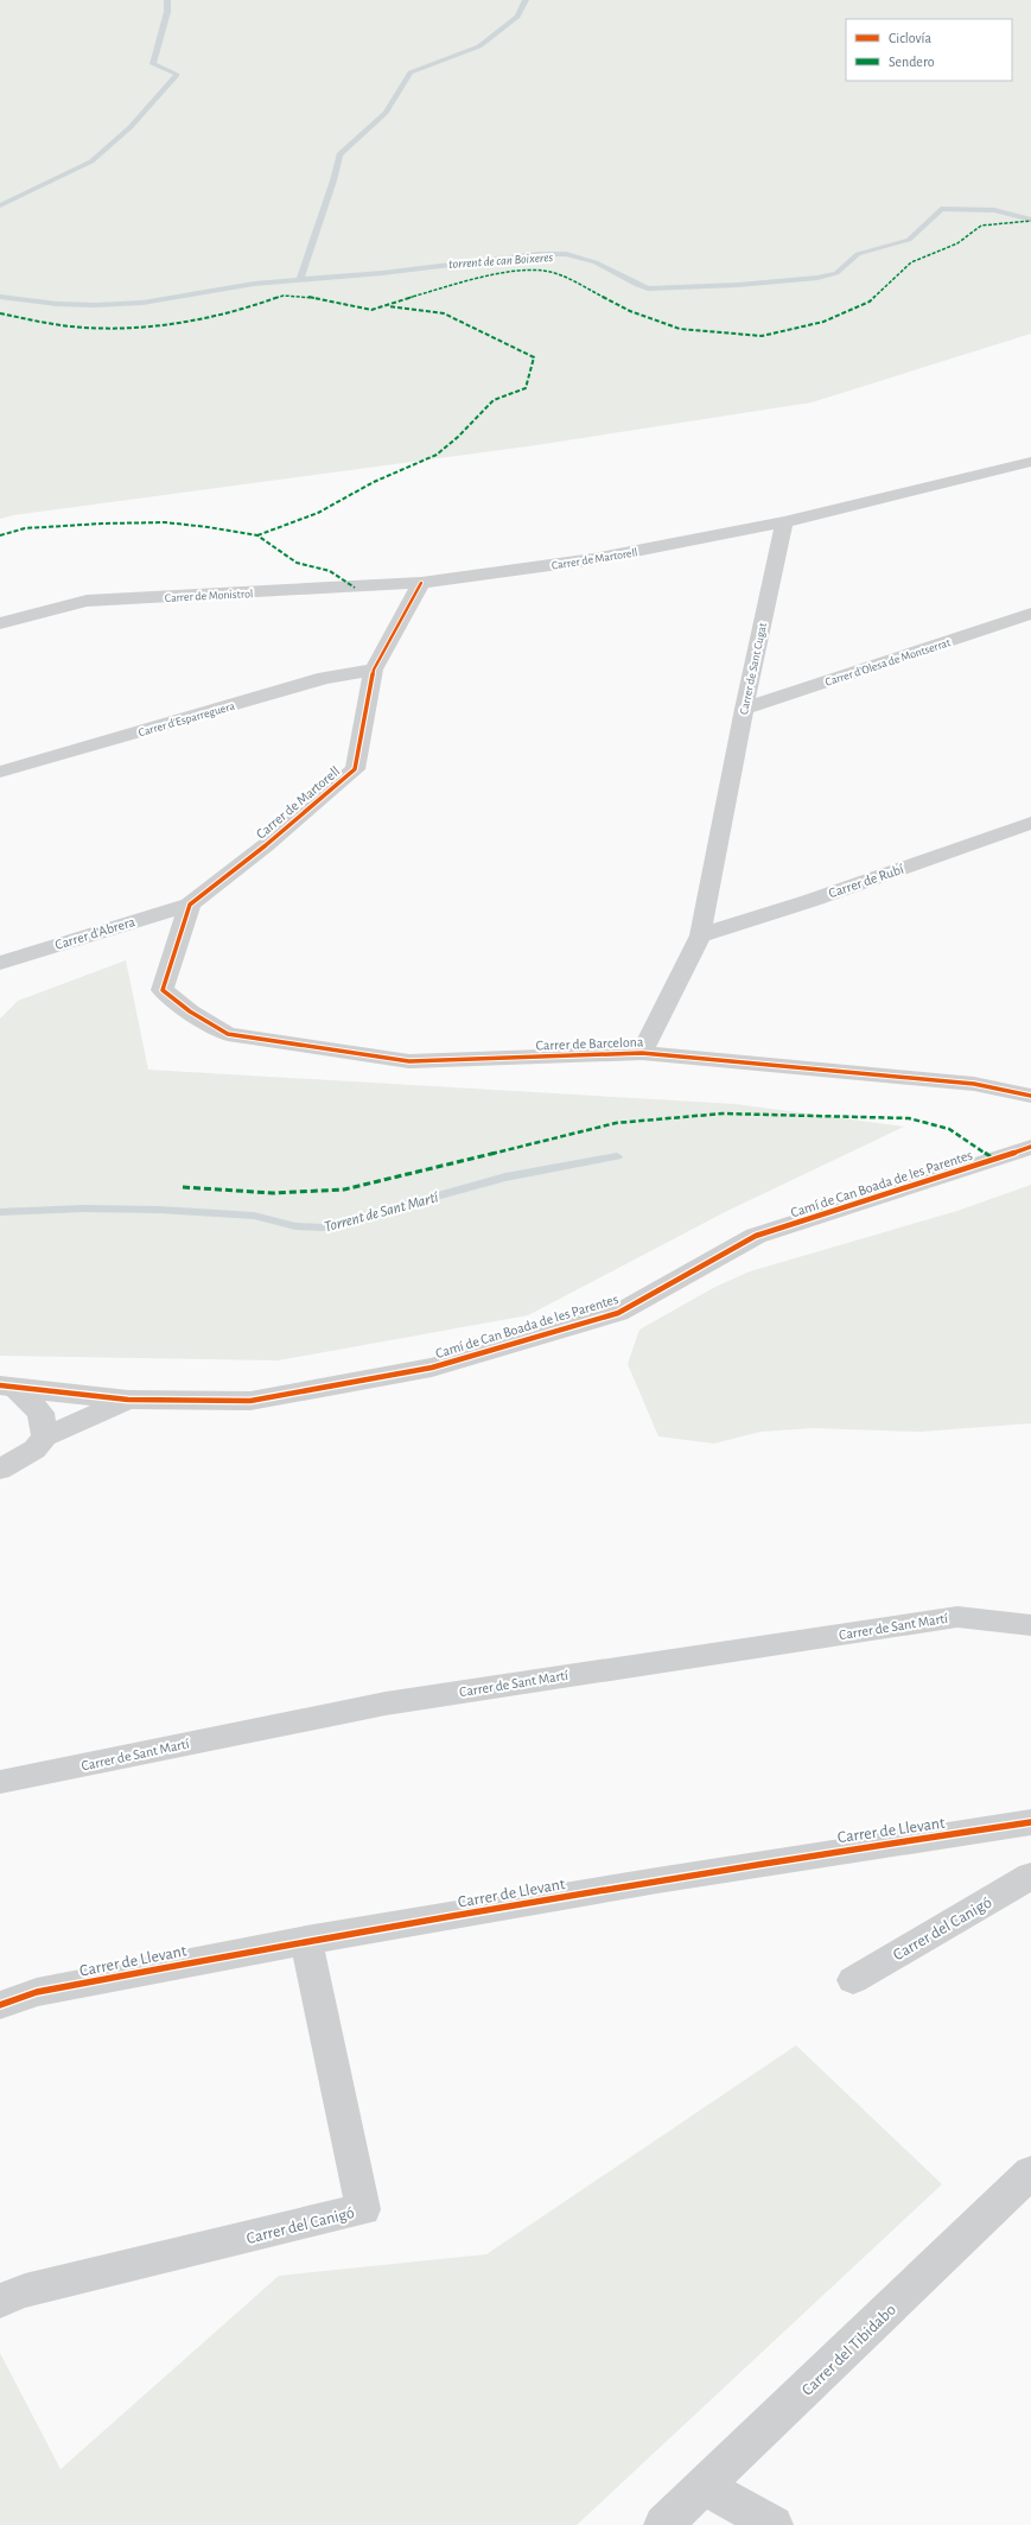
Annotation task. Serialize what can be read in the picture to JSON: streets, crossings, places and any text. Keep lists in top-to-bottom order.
{
  "streets": {
    "street": [
      "Carrer de Martorell",
      "Carrer de Monistrol",
      "Carrer d'Olesa de Montserrat",
      "Carrer de Sant Cugat",
      "Carrer d'Esparreguera",
      "Carrer de Rubí",
      "Carrer d'Abrera",
      "Carrer de Barcelona",
      "Camí de Can Boada de les Parentes",
      "Carrer de Sant Martí",
      "Carrer de Llevant",
      "Carrer del Canigó",
      "Carrer del Tibidabo"
    ]
  },
  "crossings": [
    ["Carrer de Martorell", "Carrer de Monistrol"],
    ["Carrer de Martorell", "Carrer de Sant Cugat"],
    ["Carrer de Martorell", "Carrer d'Esparreguera"],
    ["Carrer de Martorell", "Carrer d'Abrera"],
    ["Carrer de Martorell", "Carrer de Barcelona"],
    ["Carrer d'Olesa de Montserrat", "Carrer de Sant Cugat"],
    ["Carrer de Sant Cugat", "Carrer de Rubí"],
    ["Carrer de Sant Cugat", "Carrer de Barcelona"],
    ["Carrer d'Abrera", "Carrer de Barcelona"],
    ["Carrer de Llevant", "Carrer del Canigó"]
  ],
  "water": ["torrent de can Boixeres", "Torrent de Sant Martí"],
  "legend": ["Ciclovía", "Sendero"]
}
